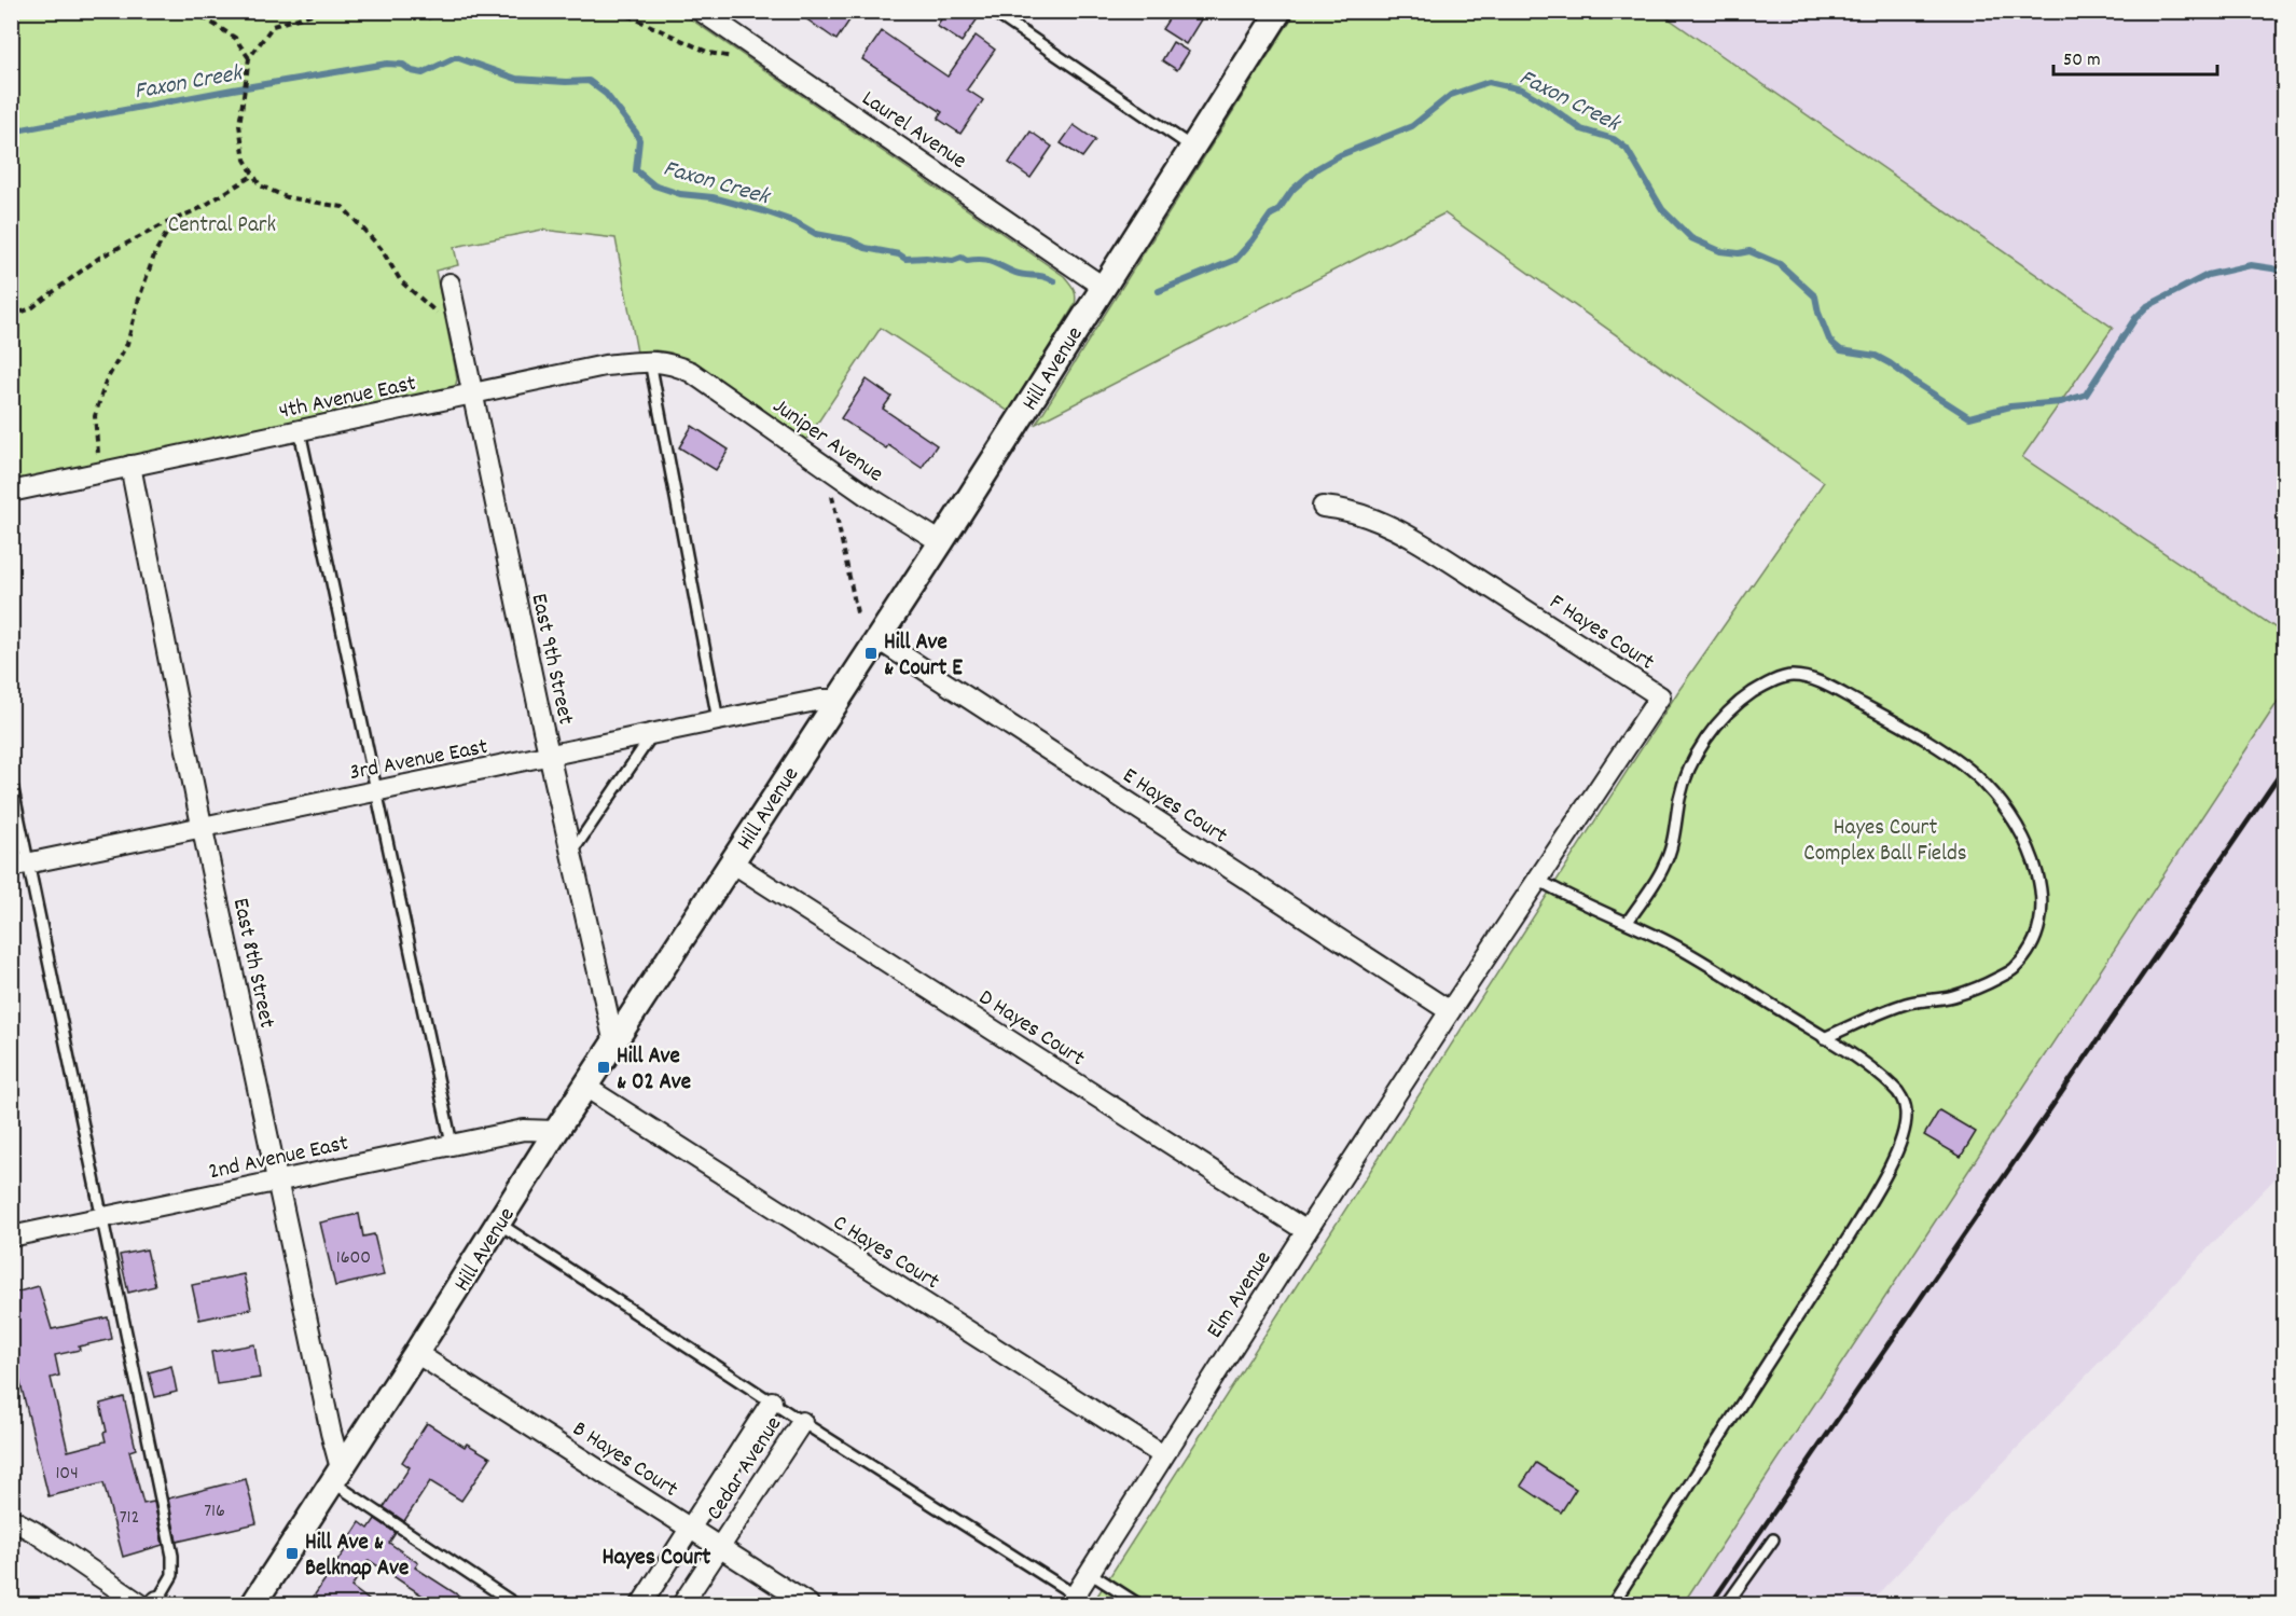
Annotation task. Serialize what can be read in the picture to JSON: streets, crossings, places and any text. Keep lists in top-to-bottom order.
{
  "streets": {
    "street": [
      "Laurel Avenue",
      "Hill Avenue",
      "4th Avenue East",
      "Juniper Avenue",
      "F Hayes Court",
      "East 9th Street",
      "3rd Avenue East",
      "E Hayes Court",
      "East 8th Street",
      "D Hayes Court",
      "2nd Avenue East",
      "C Hayes Court",
      "Elm Avenue",
      "B Hayes Court",
      "Cedar Avenue"
    ]
  },
  "crossings": [
    ["Laurel Avenue", "Hill Avenue"],
    ["Hill Avenue", "Juniper Avenue"],
    ["Hill Avenue", "East 9th Street"],
    ["Hill Avenue", "3rd Avenue East"],
    ["Hill Avenue", "E Hayes Court"],
    ["Hill Avenue", "East 8th Street"],
    ["Hill Avenue", "D Hayes Court"],
    ["Hill Avenue", "2nd Avenue East"],
    ["Hill Avenue", "C Hayes Court"],
    ["Hill Avenue", "B Hayes Court"],
    ["4th Avenue East", "Juniper Avenue"],
    ["4th Avenue East", "East 9th Street"],
    ["4th Avenue East", "East 8th Street"],
    ["F Hayes Court", "E Hayes Court"],
    ["F Hayes Court", "Elm Avenue"],
    ["East 9th Street", "3rd Avenue East"],
    ["3rd Avenue East", "East 8th Street"],
    ["E Hayes Court", "Elm Avenue"],
    ["East 8th Street", "2nd Avenue East"],
    ["D Hayes Court", "Elm Avenue"],
    ["C Hayes Court", "Elm Avenue"],
    ["B Hayes Court", "Cedar Avenue"]
  ],
  "districts": ["Hayes Court"],
  "water": ["Faxon Creek"],
  "parks": ["Central Park", "Hayes Court Complex Ball Fields"],
  "places": {
    "transit": ["Hill Ave & Court E", "Hill Ave & 02 Ave", "Hill Ave & Belknap Ave"]
  },
  "house_numbers": [
    "1600",
    "104",
    "716",
    "712"
  ],
  "scale_bar": "50 m"
}
